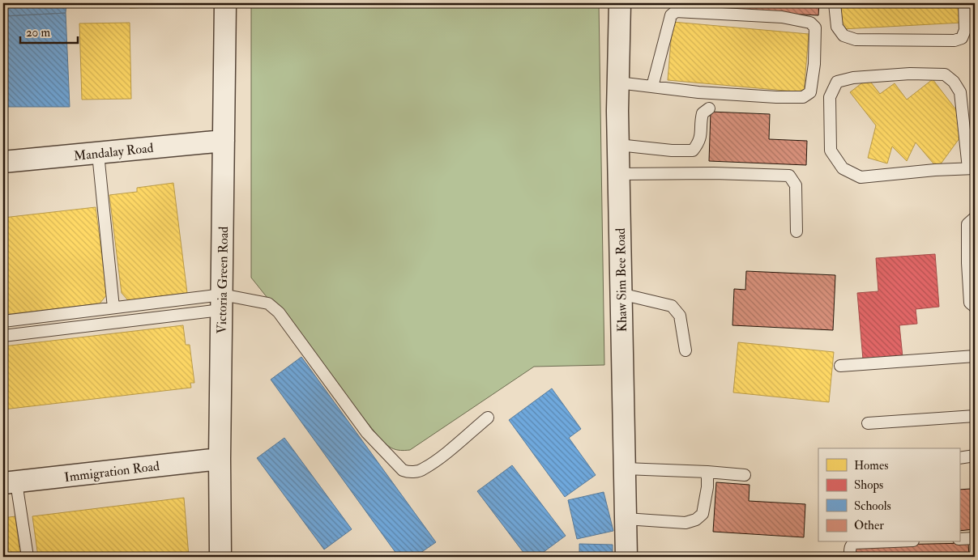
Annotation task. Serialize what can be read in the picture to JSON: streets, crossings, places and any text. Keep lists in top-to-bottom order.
{
  "streets": {
    "street": [
      "Mandalay Road",
      "Victoria Green Road",
      "Khaw Sim Bee Road",
      "Immigration Road"
    ]
  },
  "crossings": [
    ["Mandalay Road", "Victoria Green Road"],
    ["Victoria Green Road", "Immigration Road"]
  ],
  "legend": [
    "Homes",
    "Shops",
    "Schools",
    "Other"
  ],
  "scale_bar": "20 m"
}
